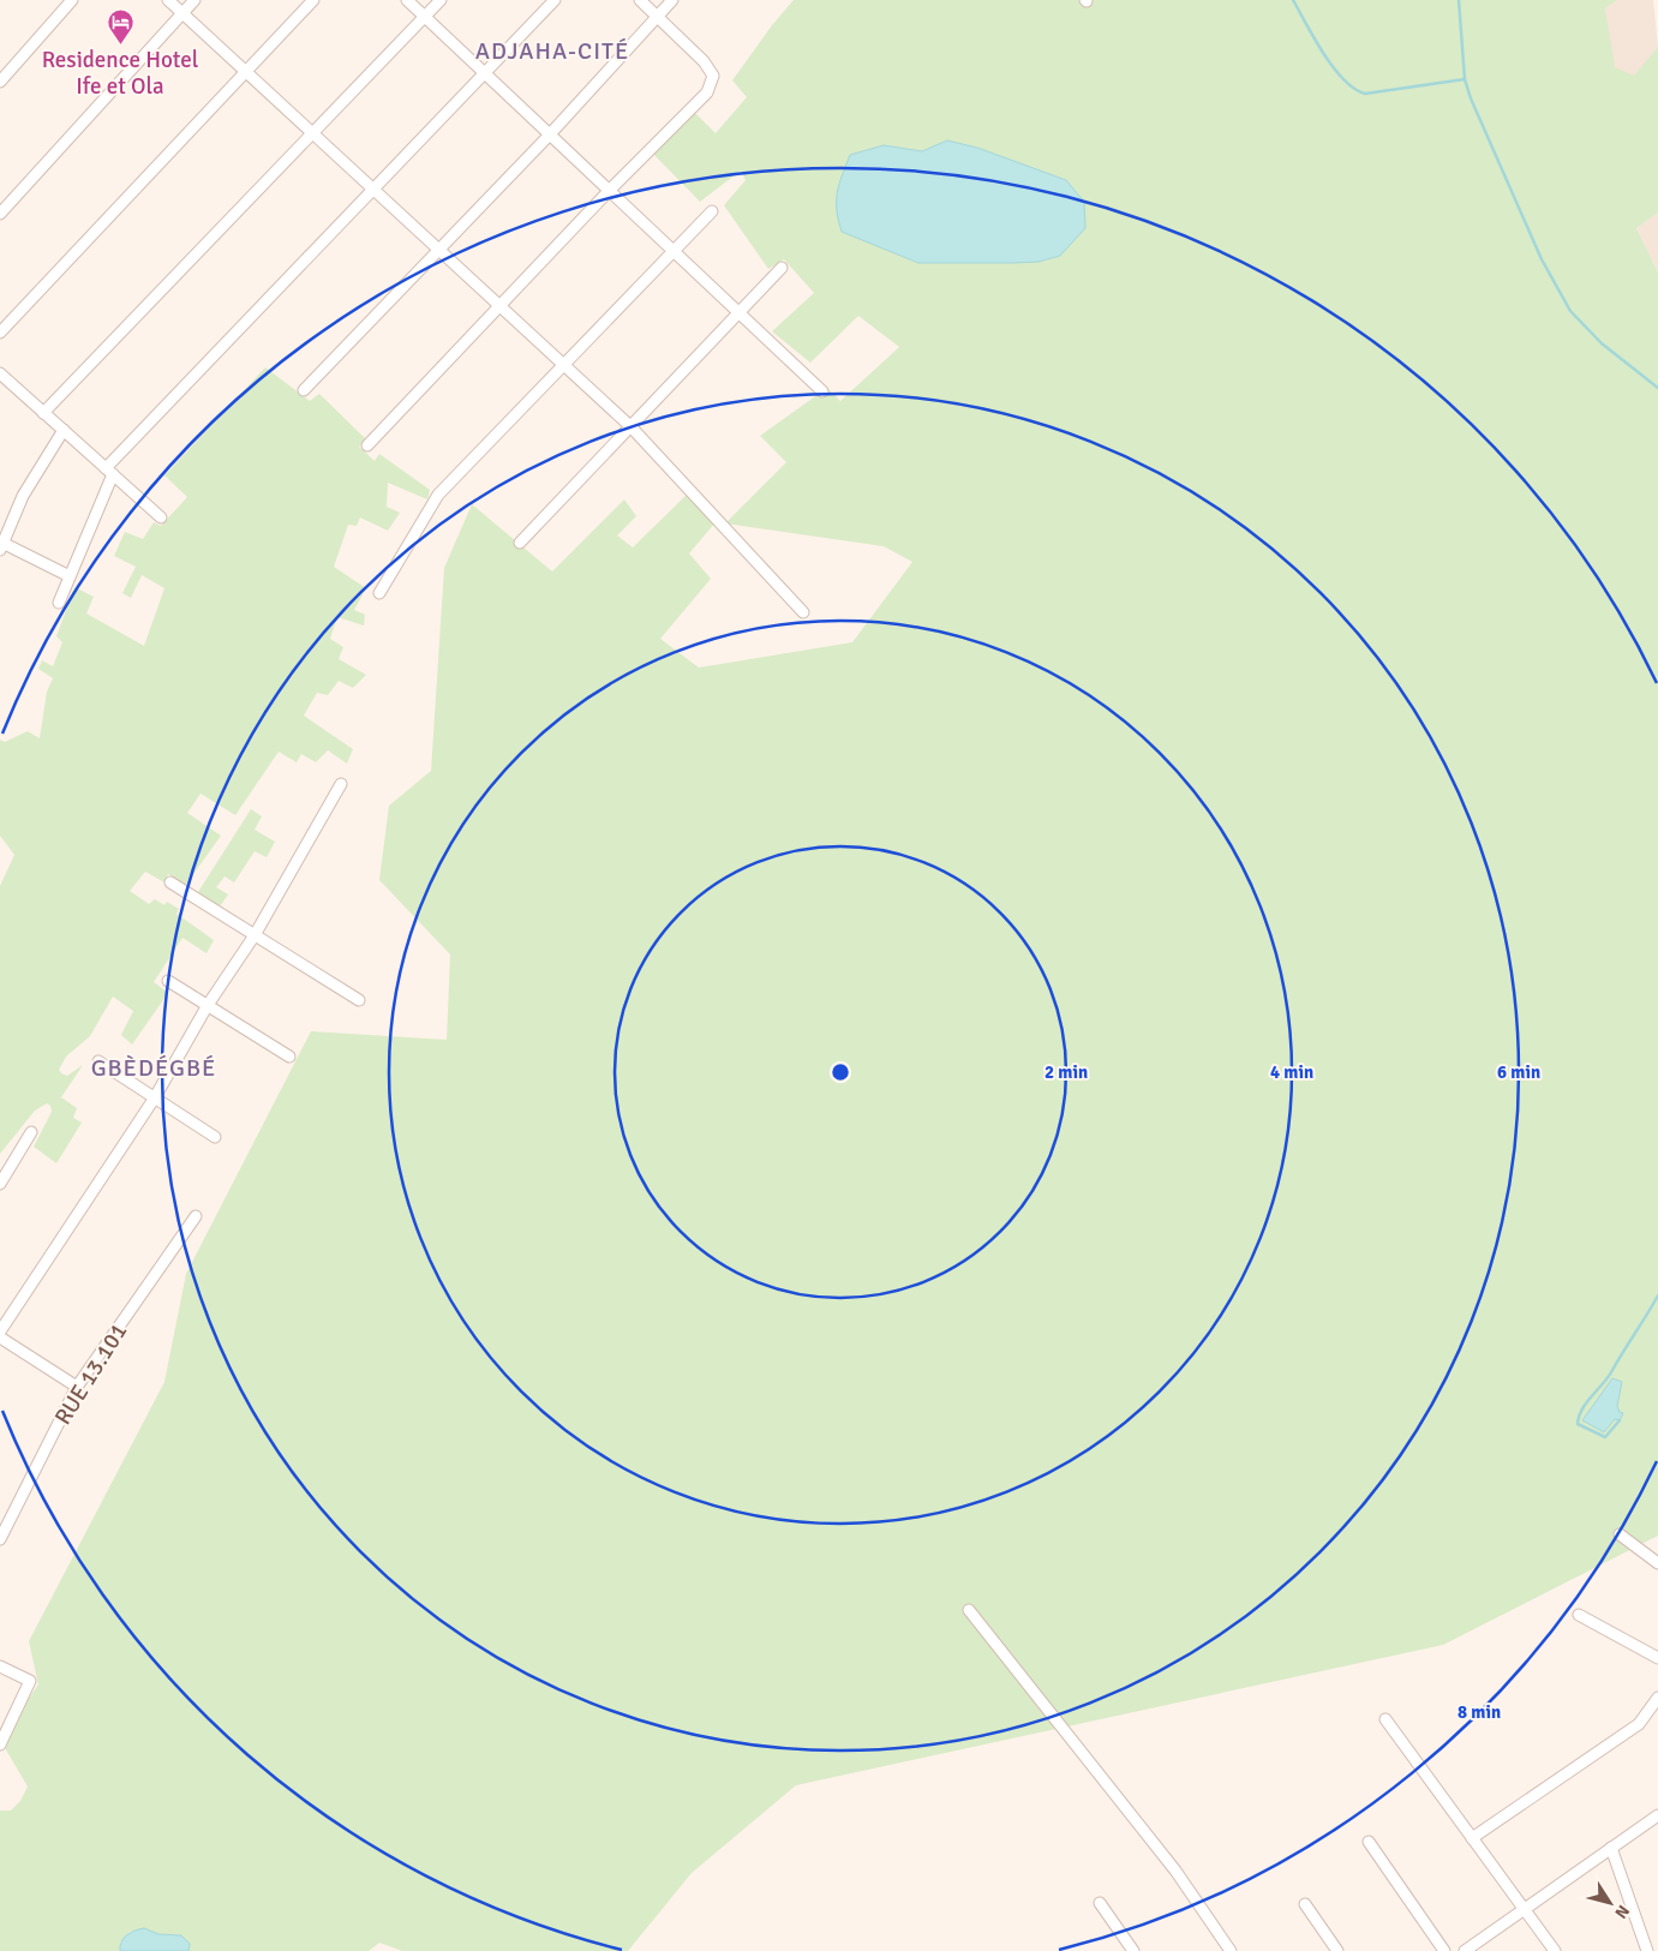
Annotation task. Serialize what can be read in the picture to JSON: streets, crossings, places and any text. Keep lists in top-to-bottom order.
{
  "streets": {
    "street": ["RUE 13.101"]
  },
  "districts": ["ADJAHA-CITÉ", "GBÈDÉGBÉ"],
  "places": {
    "hotel": ["Residence Hotel Ife et Ola"]
  },
  "north": "bottom right",
  "rings": [
    "2 min",
    "4 min",
    "6 min",
    "8 min"
  ]
}
